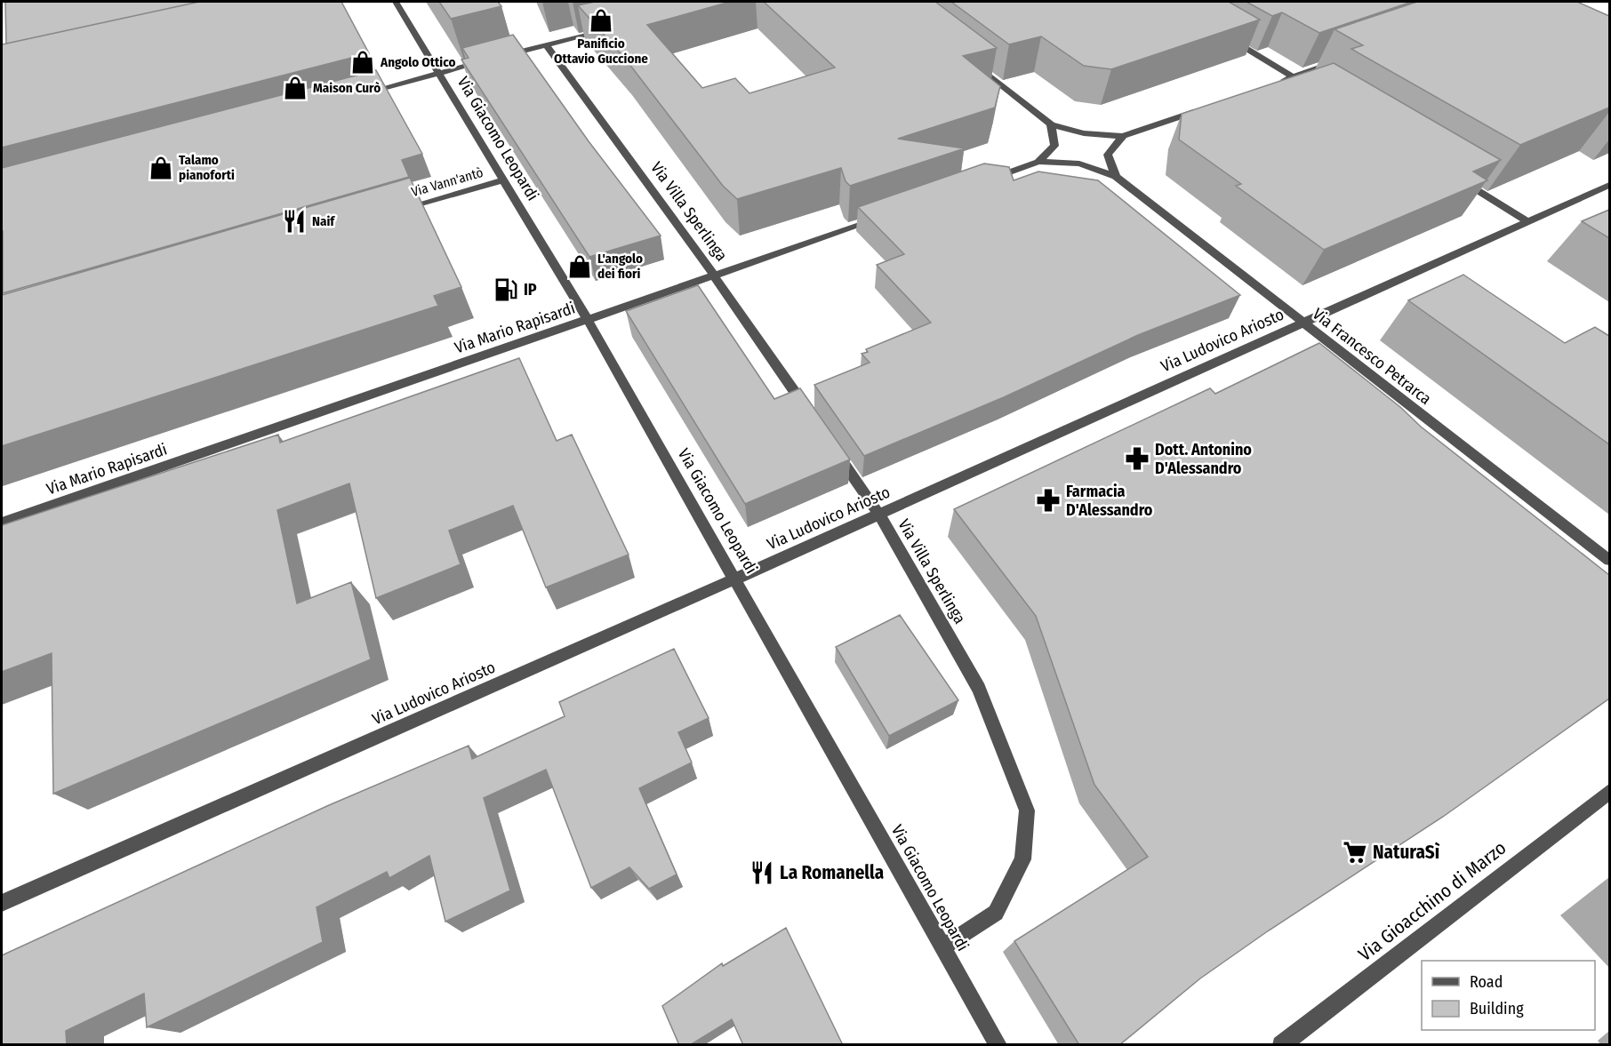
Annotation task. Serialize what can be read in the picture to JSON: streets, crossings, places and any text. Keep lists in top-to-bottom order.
{
  "streets": {
    "street": [
      "Via Giacomo Leopardi",
      "Via Vann'antò",
      "Via Villa Sperlinga",
      "Via Mario Rapisardi",
      "Via Ludovico Ariosto",
      "Via Francesco Petrarca",
      "Via Gioacchino di Marzo"
    ]
  },
  "crossings": [
    ["Via Giacomo Leopardi", "Via Vann'antò"],
    ["Via Giacomo Leopardi", "Via Villa Sperlinga"],
    ["Via Giacomo Leopardi", "Via Mario Rapisardi"],
    ["Via Giacomo Leopardi", "Via Ludovico Ariosto"],
    ["Via Villa Sperlinga", "Via Mario Rapisardi"],
    ["Via Villa Sperlinga", "Via Ludovico Ariosto"],
    ["Via Ludovico Ariosto", "Via Francesco Petrarca"]
  ],
  "places": {
    "shop": [
      "Panificio Ottavio Guccione",
      "Angolo Ottico",
      "Maison Curò",
      "Talamo pianoforti",
      "L'angolo dei fiori"
    ],
    "restaurant": ["Naif", "La Romanella"],
    "fuel station": ["IP"],
    "pharmacy": ["Dott. Antonino D'Alessandro", "Farmacia D'Alessandro"],
    "supermarket": ["NaturaSì"]
  },
  "legend": ["Road", "Building"]
}
